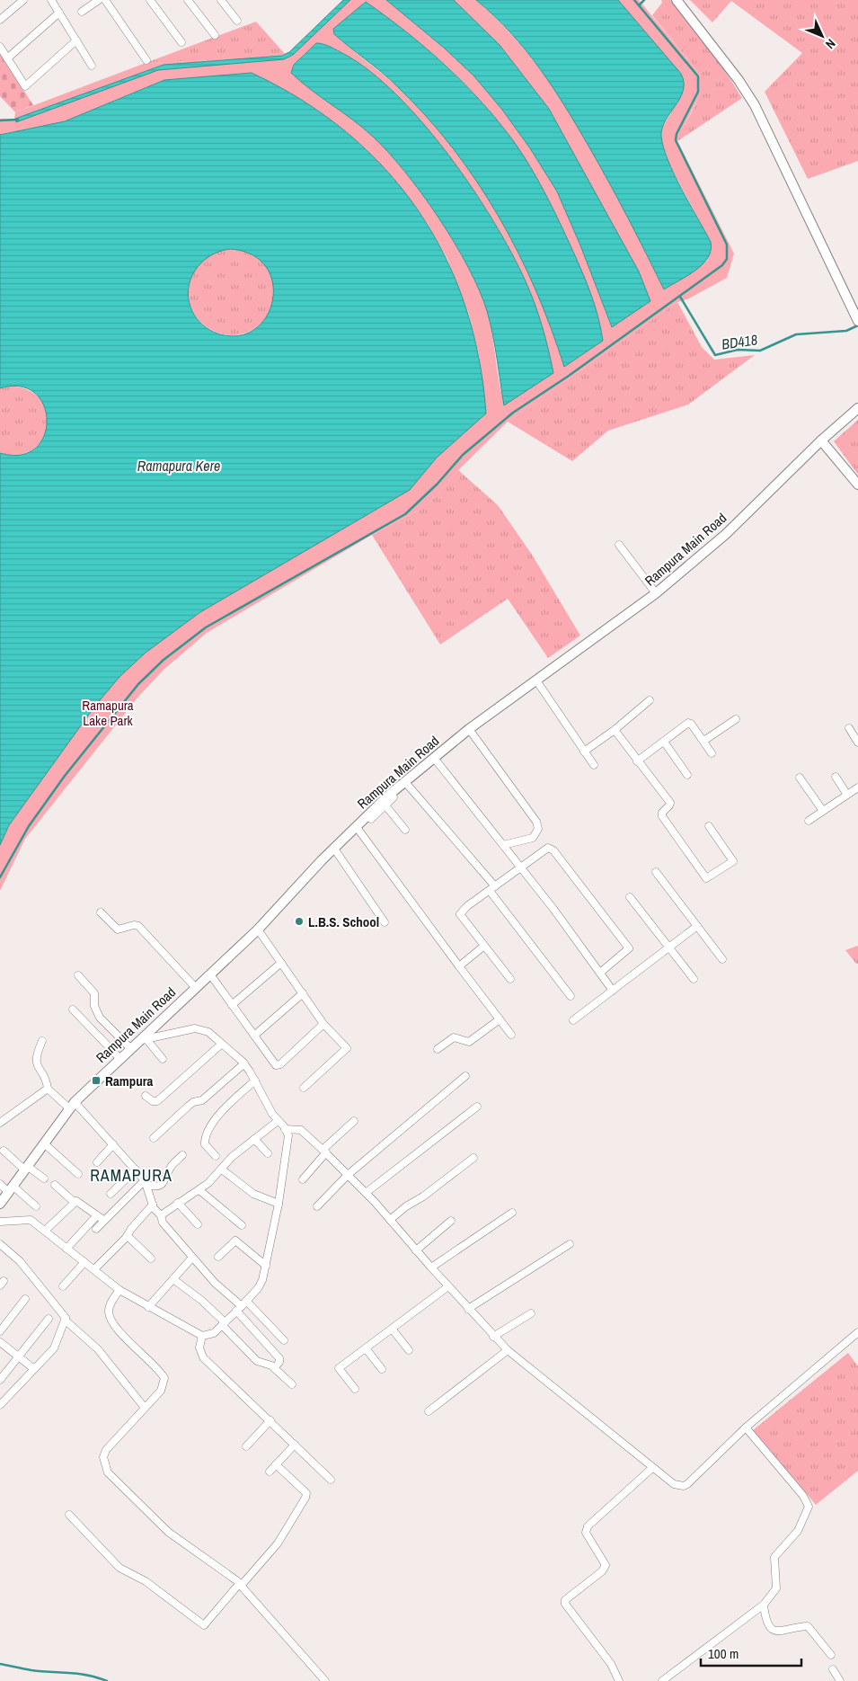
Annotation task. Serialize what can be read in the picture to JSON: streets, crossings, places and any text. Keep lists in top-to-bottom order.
{
  "streets": {
    "main road": ["Rampura Main Road"]
  },
  "districts": ["RAMAPURA"],
  "water": ["BD418", "Ramapura Kere"],
  "parks": ["Ramapura Lake Park"],
  "places": {
    "other": ["L.B.S. School"],
    "transit": ["Rampura"]
  },
  "scale_bar": "100 m",
  "north": "bottom right"
}
